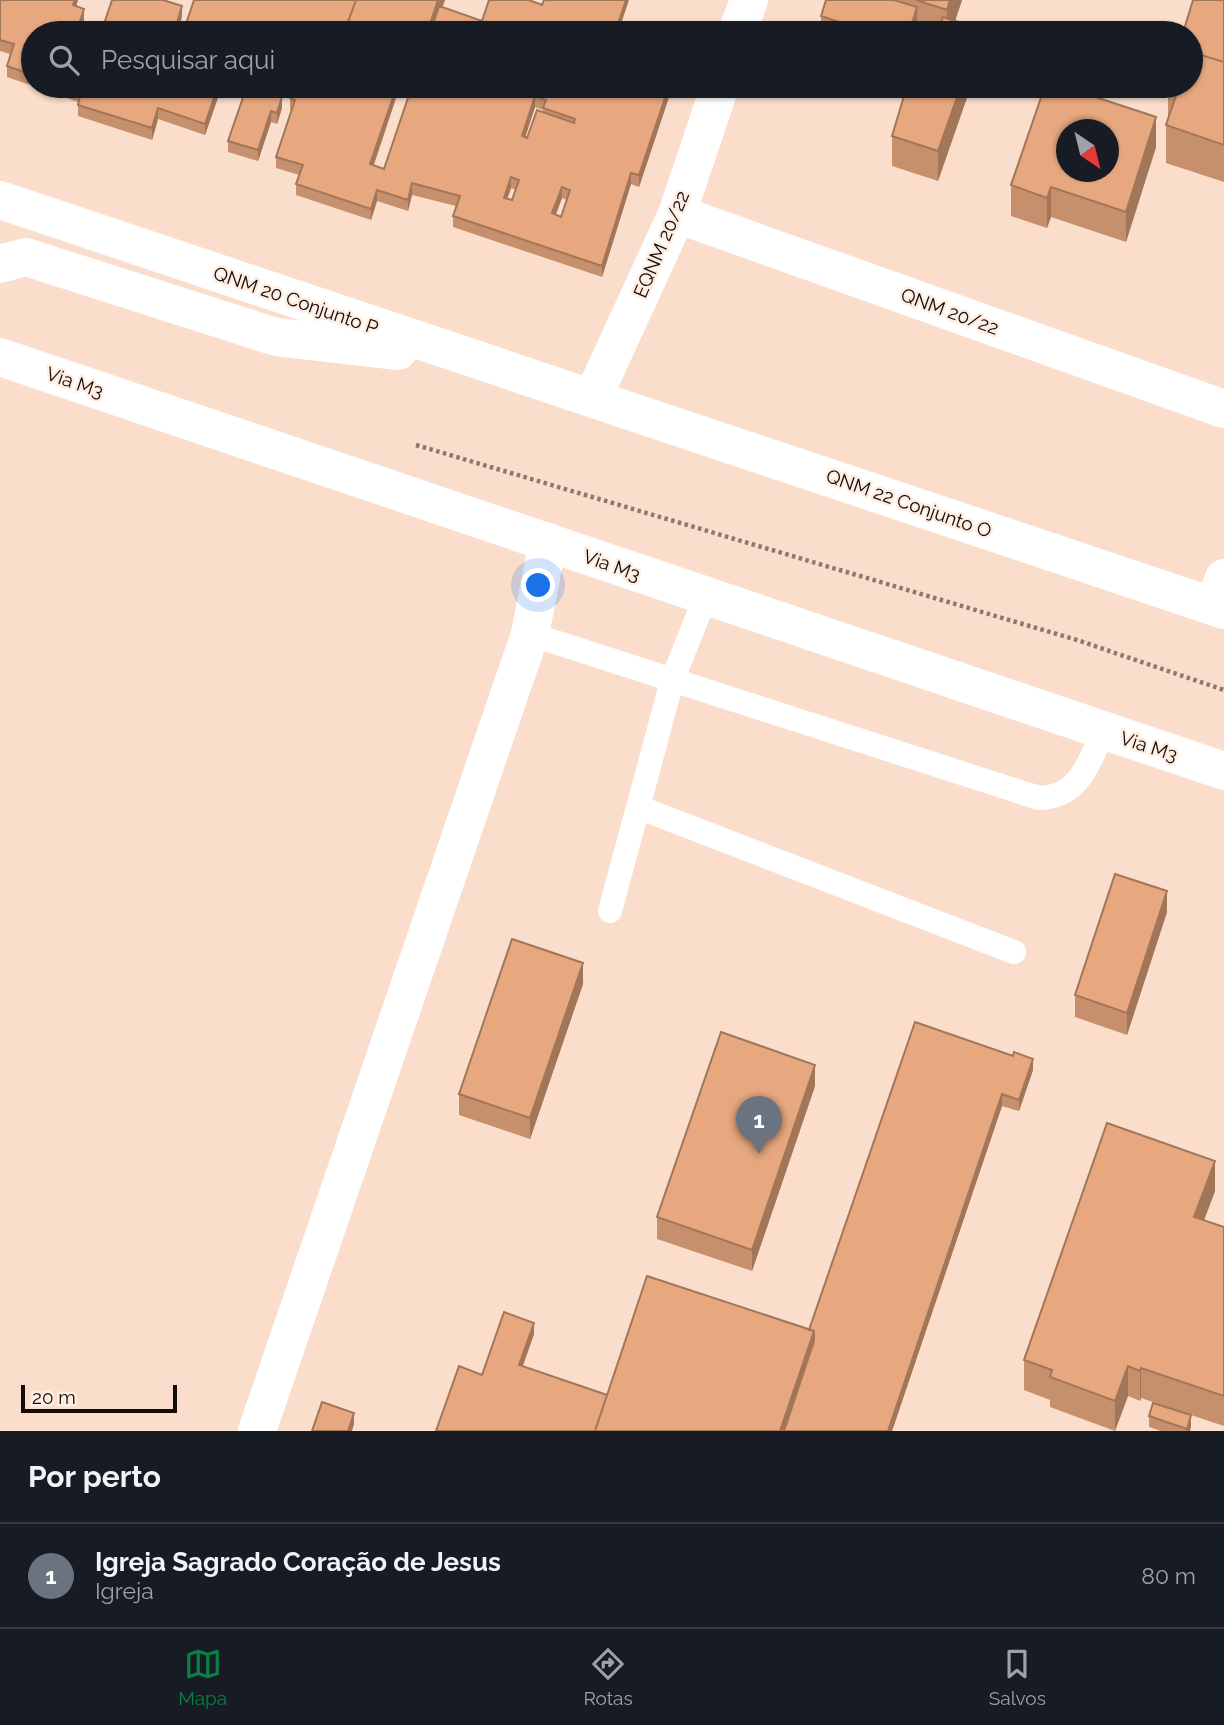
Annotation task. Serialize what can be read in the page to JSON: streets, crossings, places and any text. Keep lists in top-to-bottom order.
{
  "streets": {
    "main road": [
      "EQNM 20/22",
      "QNM 20 Conjunto P",
      "QNM 20/22",
      "Via M3",
      "QNM 22 Conjunto O"
    ]
  },
  "crossings": [
    ["EQNM 20/22", "QNM 20 Conjunto P"],
    ["EQNM 20/22", "QNM 20/22"],
    ["EQNM 20/22", "QNM 22 Conjunto O"],
    ["QNM 20 Conjunto P", "QNM 22 Conjunto O"]
  ],
  "scale_bar": "20 m",
  "north": "bottom right",
  "page": {
    "search": "Pesquisar aqui",
    "pins": "1",
    "scale": "20 m",
    "heading": "Por perto",
    "list": [
      {
        "mark": "1",
        "name": "Igreja Sagrado Coração de Jesus",
        "note": "Igreja",
        "value": "80 m"
      }
    ],
    "nav": ["Mapa", "Rotas", "Salvos"]
  }
}
